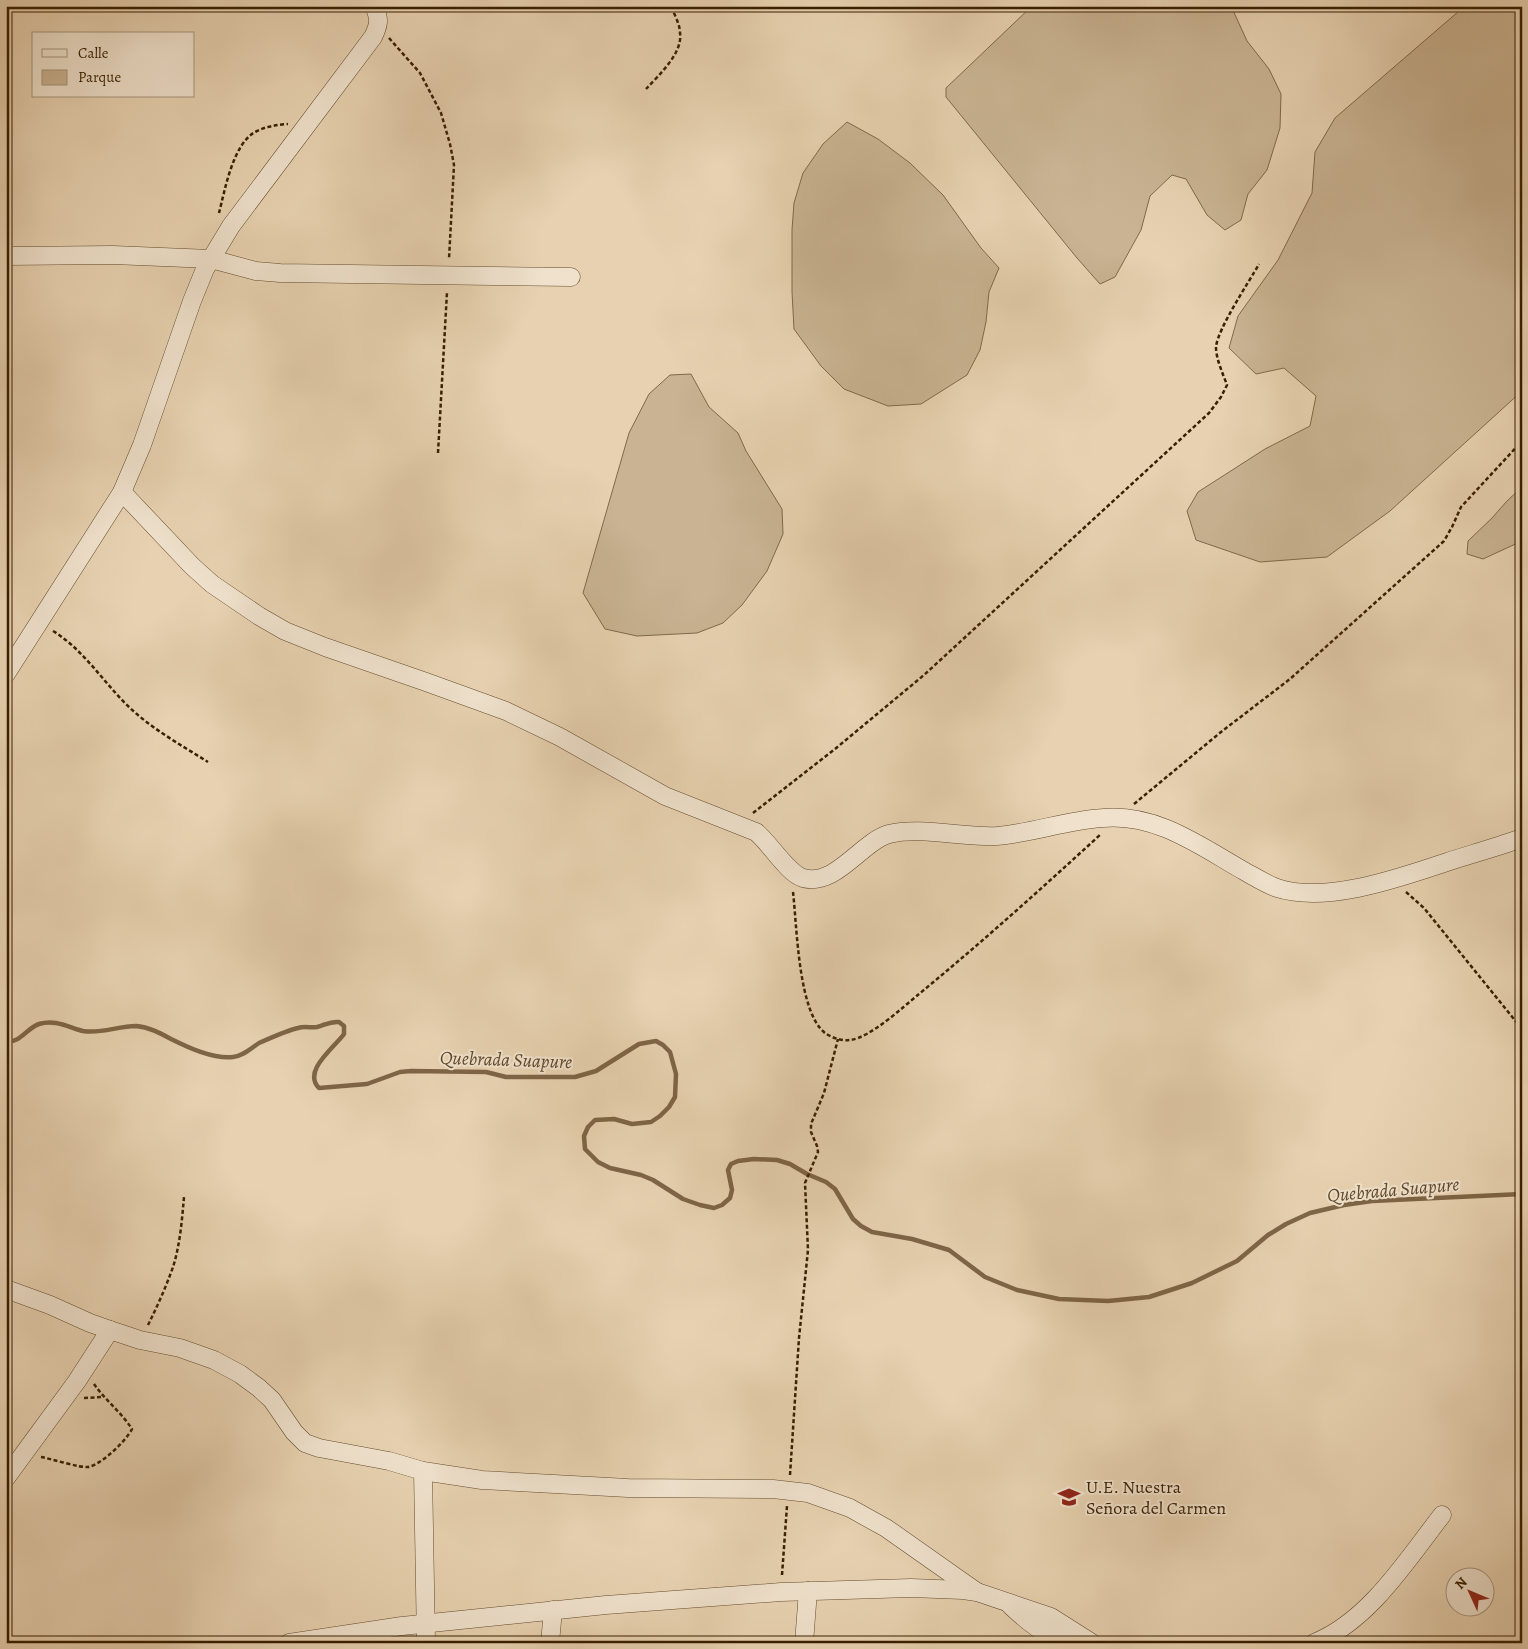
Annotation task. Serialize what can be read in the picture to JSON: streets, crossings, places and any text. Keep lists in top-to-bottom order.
{
  "water": ["Quebrada Suapure"],
  "places": {
    "school or university": ["U.E. Nuestra Señora del Carmen"]
  },
  "legend": ["Calle", "Parque"],
  "north": "top left"
}
